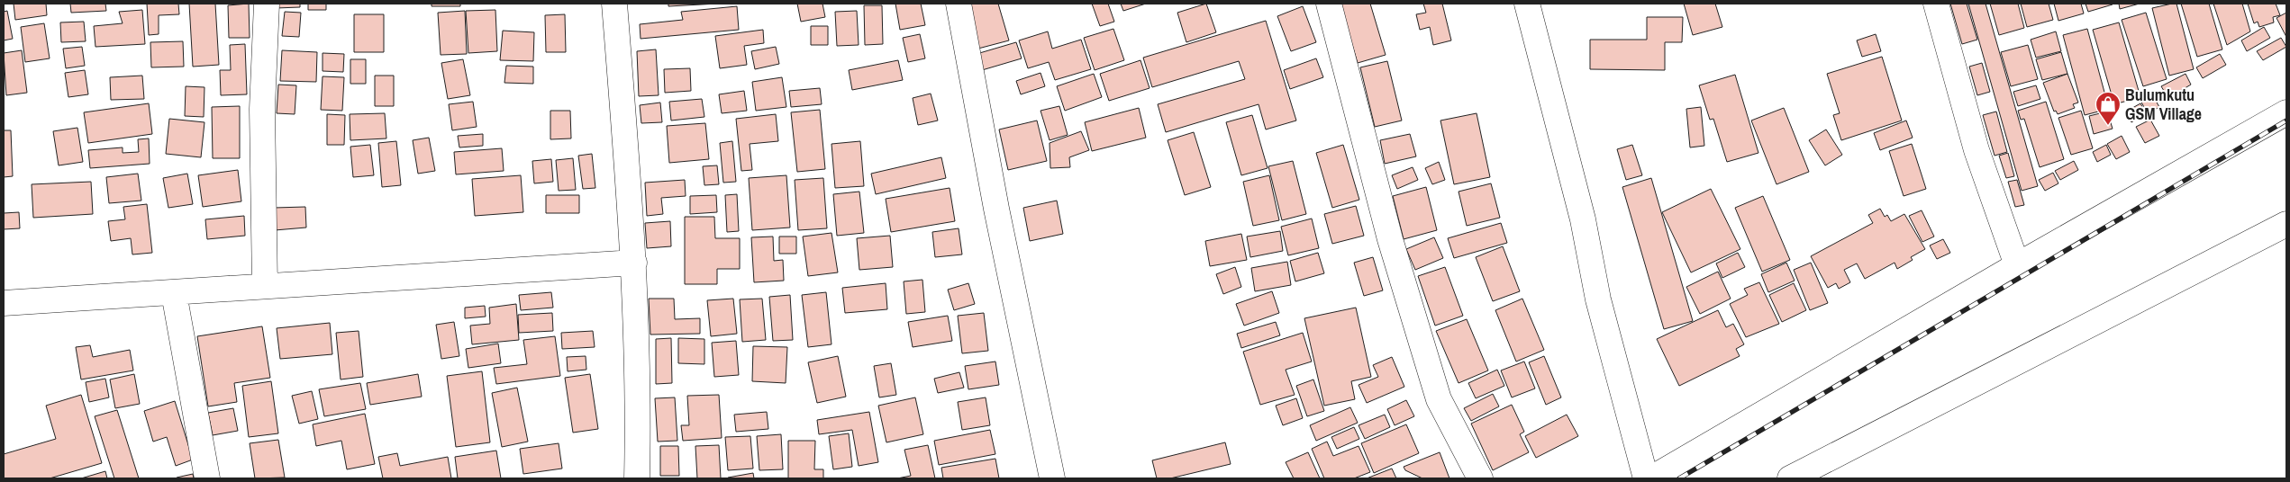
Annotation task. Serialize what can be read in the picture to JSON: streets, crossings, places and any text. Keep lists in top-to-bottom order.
{
  "places": {
    "shop": ["Bulumkutu GSM Village"]
  }
}
